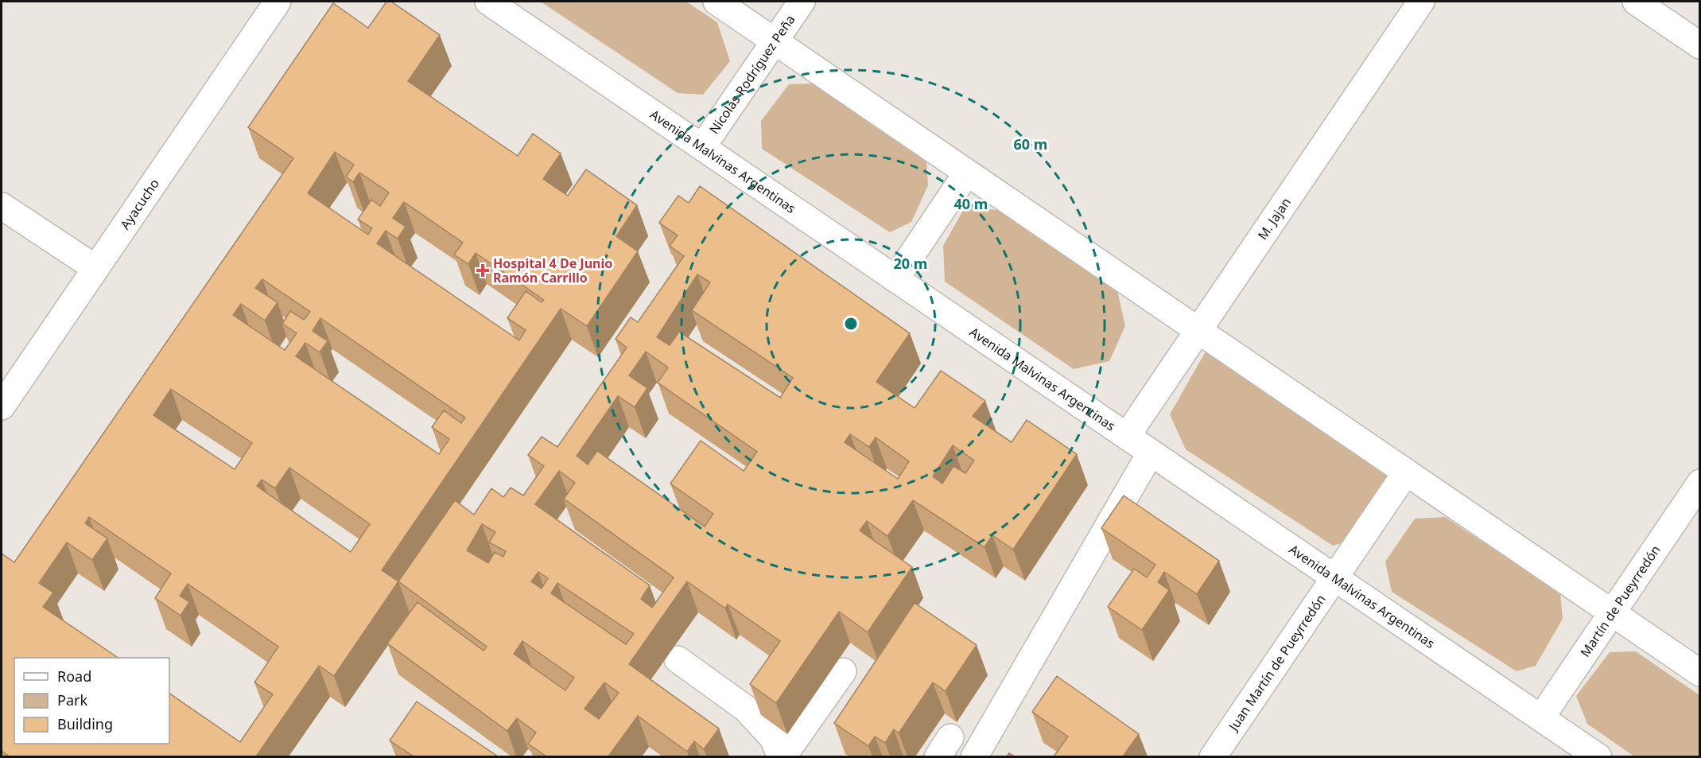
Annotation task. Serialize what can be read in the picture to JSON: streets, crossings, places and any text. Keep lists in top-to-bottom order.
{
  "streets": {
    "main road": [
      "Nicolás Rodríguez Peña",
      "Avenida Malvinas Argentinas",
      "Ayacucho",
      "M. Jajan",
      "Martín de Pueyrredón",
      "Juan Martín de Pueyrredón"
    ]
  },
  "crossings": [
    ["Nicolás Rodríguez Peña", "Avenida Malvinas Argentinas"],
    ["Avenida Malvinas Argentinas", "M. Jajan"],
    ["Avenida Malvinas Argentinas", "Martín de Pueyrredón"],
    ["Avenida Malvinas Argentinas", "Juan Martín de Pueyrredón"]
  ],
  "places": {
    "health": ["Hospital 4 De Junio Ramón Carrillo"]
  },
  "legend": ["Road", "Park", "Building"],
  "rings": ["60 m", "40 m", "20 m"]
}
